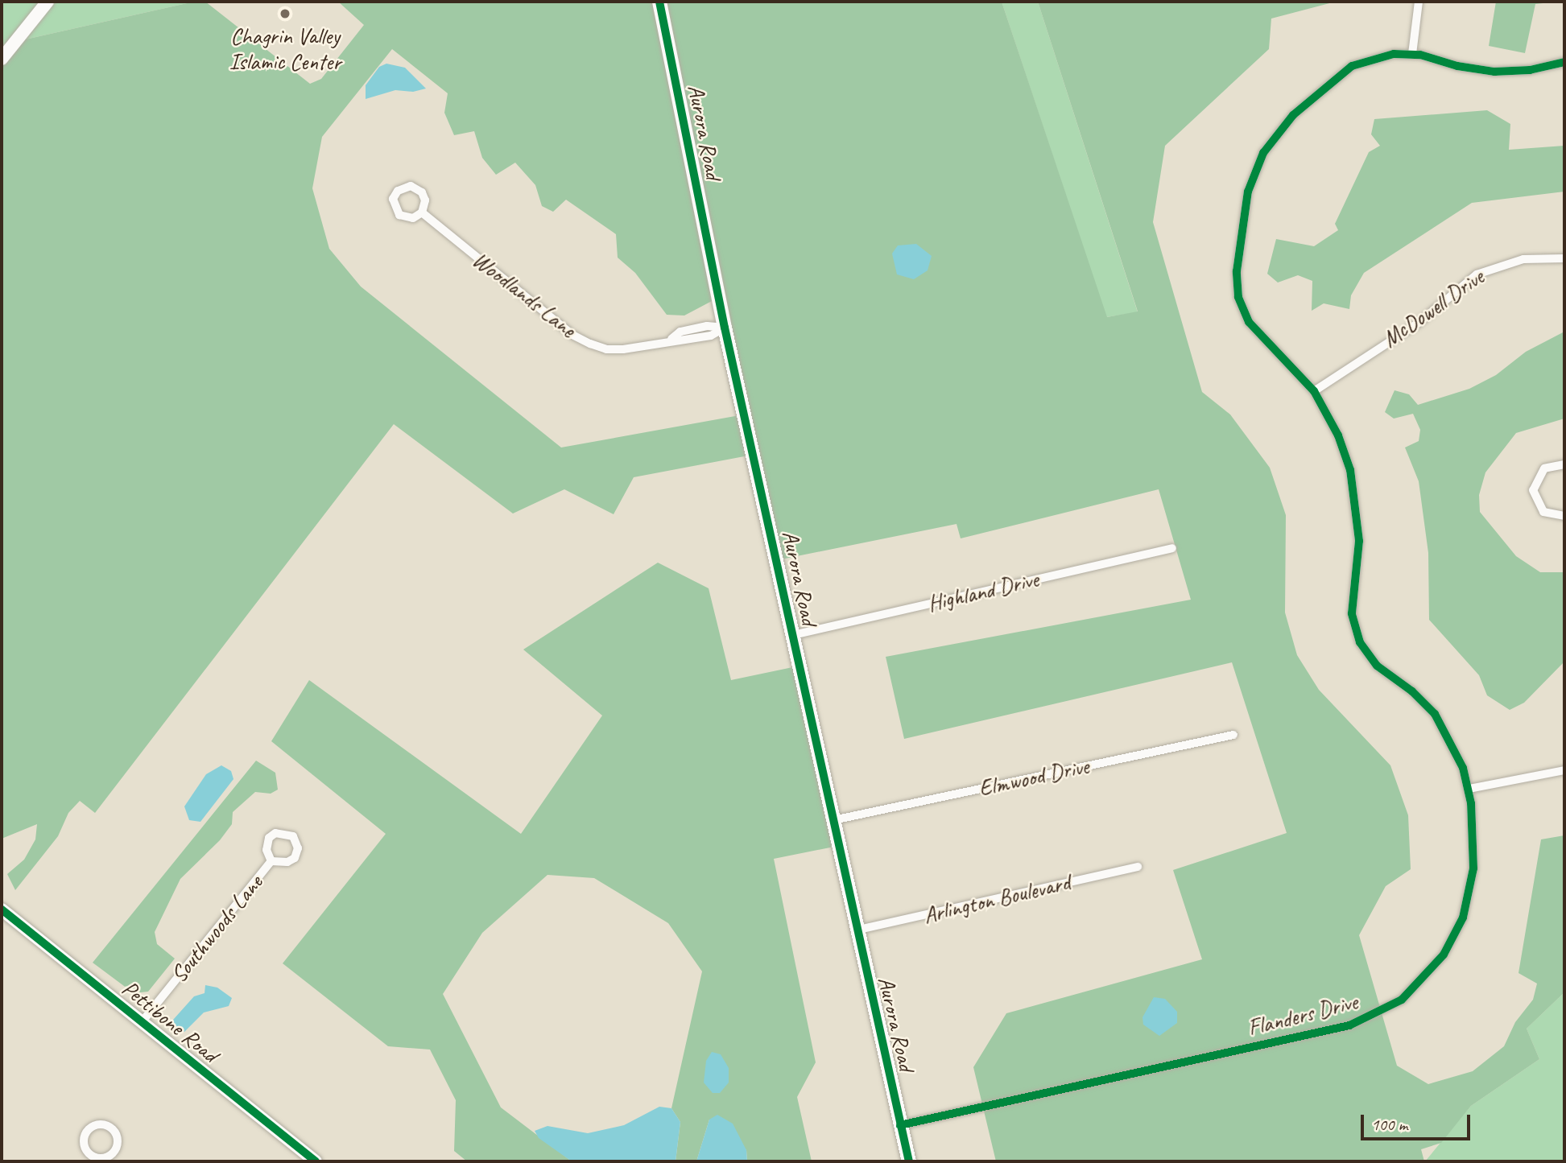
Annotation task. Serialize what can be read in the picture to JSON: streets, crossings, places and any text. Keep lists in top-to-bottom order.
{
  "streets": {
    "main road": ["Aurora Road"],
    "street": [
      "Woodlands Lane",
      "McDowell Drive",
      "Highland Drive",
      "Elmwood Drive",
      "Arlington Boulevard",
      "Southwoods Lane",
      "Flanders Drive",
      "Pettibone Road"
    ]
  },
  "crossings": [
    ["Aurora Road", "Woodlands Lane"],
    ["Aurora Road", "Highland Drive"],
    ["Aurora Road", "Elmwood Drive"],
    ["Aurora Road", "Arlington Boulevard"],
    ["Aurora Road", "Flanders Drive"],
    ["McDowell Drive", "Flanders Drive"],
    ["Southwoods Lane", "Pettibone Road"]
  ],
  "places": ["Chagrin Valley Islamic Center"],
  "scale_bar": "100 m"
}
